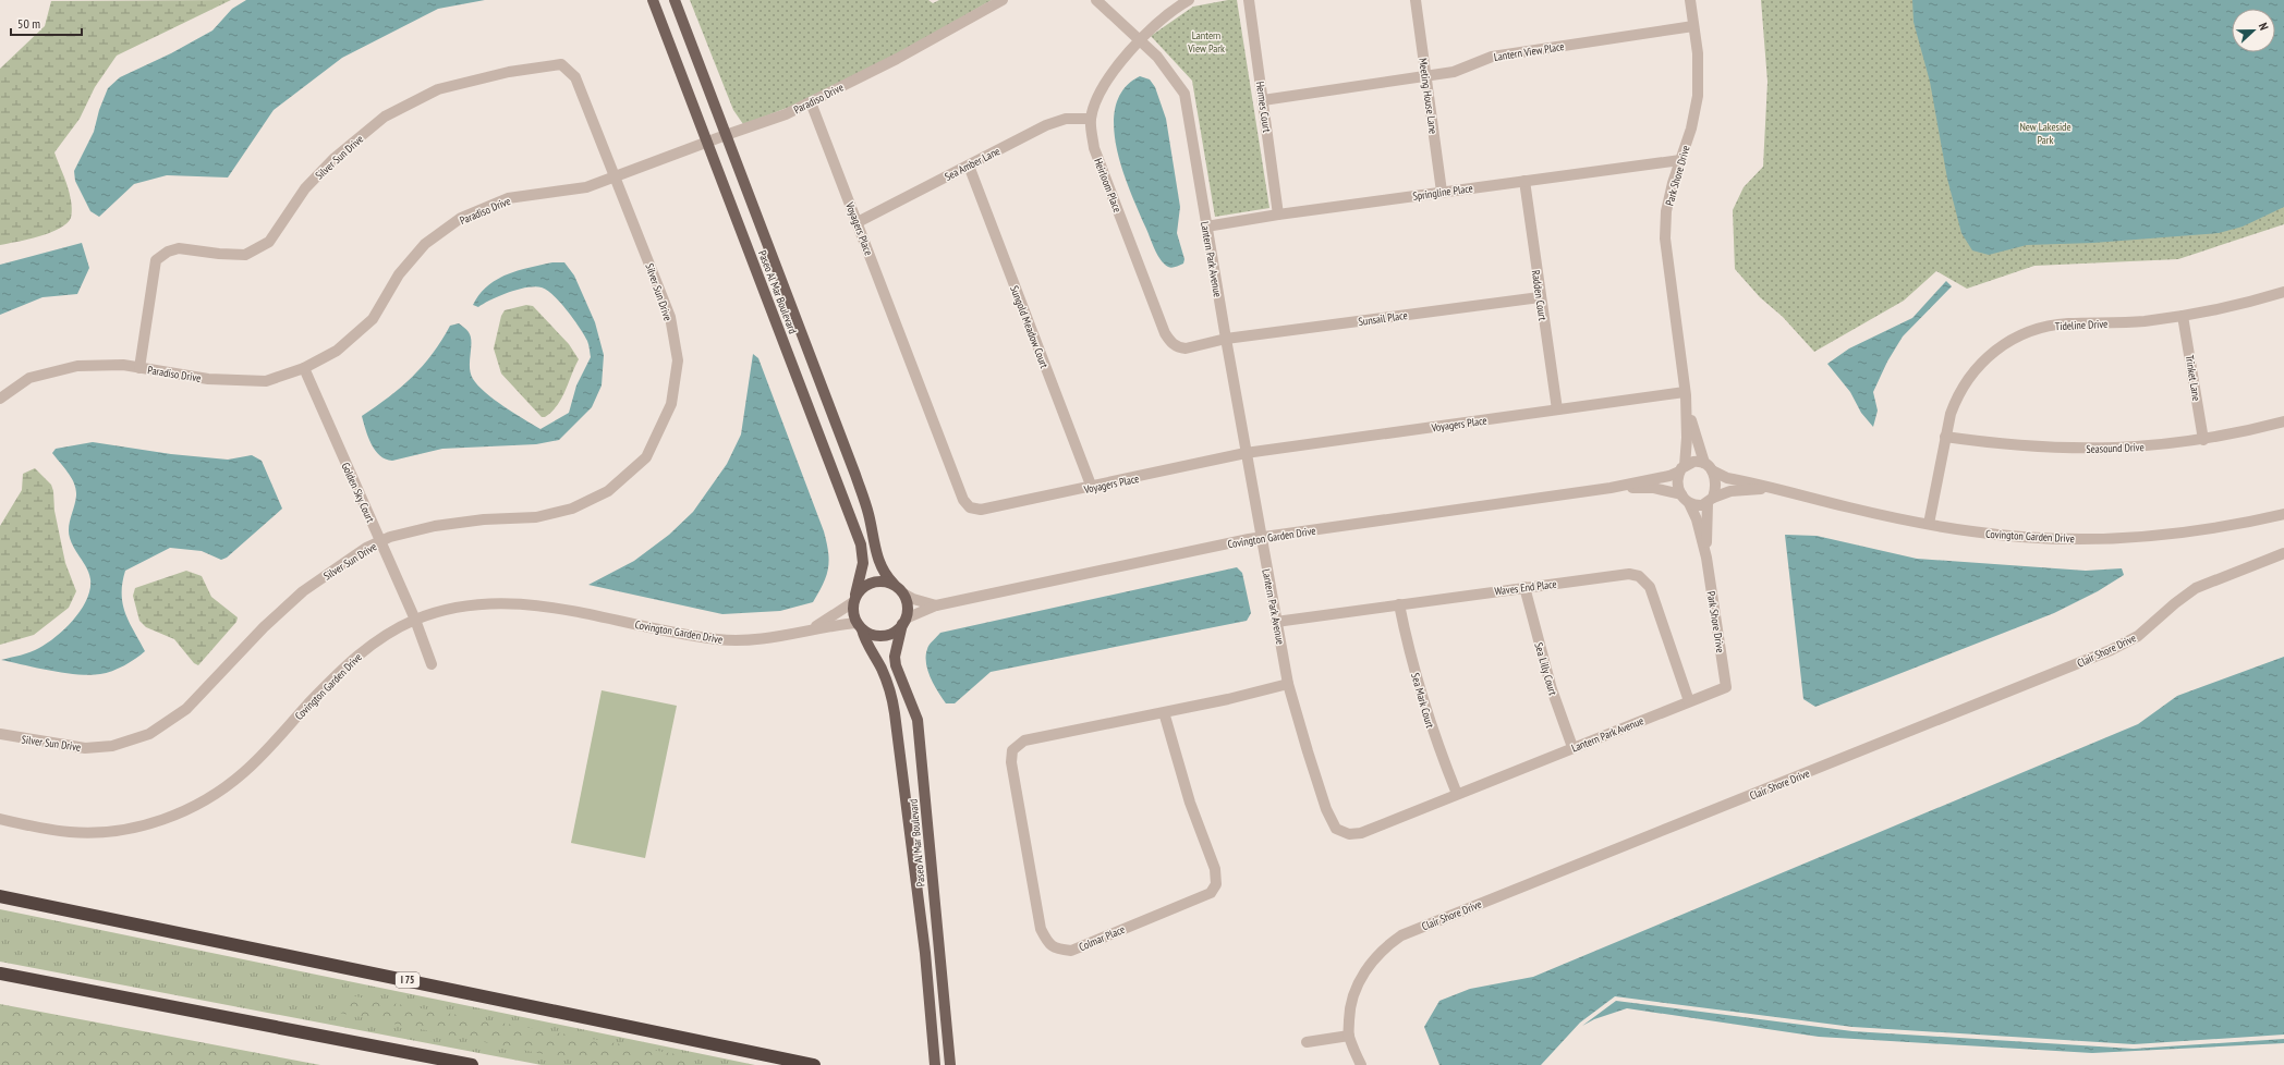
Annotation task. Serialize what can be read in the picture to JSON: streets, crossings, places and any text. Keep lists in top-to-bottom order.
{
  "streets": {
    "highway": ["I 75"],
    "main road": ["Paseo Al Mar Boulevard"],
    "street": [
      "Lantern View Place",
      "Meeting House Lane",
      "Paradiso Drive",
      "Hermes Court",
      "Silver Sun Drive",
      "Sea Amber Lane",
      "Park Shore Drive",
      "Heirloom Place",
      "Springline Place",
      "Voyagers Place",
      "Lantern Park Avenue",
      "Radden Court",
      "Sunsail Place",
      "Tideline Drive",
      "Sungold Meadow Court",
      "Trinket Lane",
      "Seasound Drive",
      "Golden Sky Court",
      "Covington Garden Drive",
      "Waves End Place",
      "Clair Shore Drive",
      "Sea Lilly Court",
      "Sea Mark Court",
      "Colmar Place"
    ]
  },
  "crossings": [
    ["Lantern View Place", "Meeting House Lane"],
    ["Lantern View Place", "Hermes Court"],
    ["Lantern View Place", "Park Shore Drive"],
    ["Meeting House Lane", "Springline Place"],
    ["Paradiso Drive", "Silver Sun Drive"],
    ["Paradiso Drive", "Voyagers Place"],
    ["Paradiso Drive", "Paseo Al Mar Boulevard"],
    ["Paradiso Drive", "Golden Sky Court"],
    ["Hermes Court", "Springline Place"],
    ["Silver Sun Drive", "Golden Sky Court"],
    ["Sea Amber Lane", "Heirloom Place"],
    ["Sea Amber Lane", "Voyagers Place"],
    ["Sea Amber Lane", "Sungold Meadow Court"],
    ["Park Shore Drive", "Springline Place"],
    ["Park Shore Drive", "Voyagers Place"],
    ["Park Shore Drive", "Lantern Park Avenue"],
    ["Park Shore Drive", "Covington Garden Drive"],
    ["Heirloom Place", "Lantern Park Avenue"],
    ["Heirloom Place", "Sunsail Place"],
    ["Springline Place", "Lantern Park Avenue"],
    ["Springline Place", "Radden Court"],
    ["Voyagers Place", "Lantern Park Avenue"],
    ["Voyagers Place", "Radden Court"],
    ["Voyagers Place", "Sungold Meadow Court"],
    ["Lantern Park Avenue", "Sunsail Place"],
    ["Lantern Park Avenue", "Covington Garden Drive"],
    ["Lantern Park Avenue", "Waves End Place"],
    ["Lantern Park Avenue", "Sea Lilly Court"],
    ["Lantern Park Avenue", "Sea Mark Court"],
    ["Lantern Park Avenue", "Colmar Place"],
    ["Paseo Al Mar Boulevard", "Covington Garden Drive"],
    ["Radden Court", "Sunsail Place"],
    ["Tideline Drive", "Trinket Lane"],
    ["Tideline Drive", "Seasound Drive"],
    ["Tideline Drive", "Covington Garden Drive"],
    ["Trinket Lane", "Seasound Drive"],
    ["Golden Sky Court", "Covington Garden Drive"],
    ["Waves End Place", "Sea Lilly Court"],
    ["Waves End Place", "Sea Mark Court"]
  ],
  "parks": ["Lantern View Park", "New Lakeside Park"],
  "scale_bar": "50 m",
  "north": "right"
}
